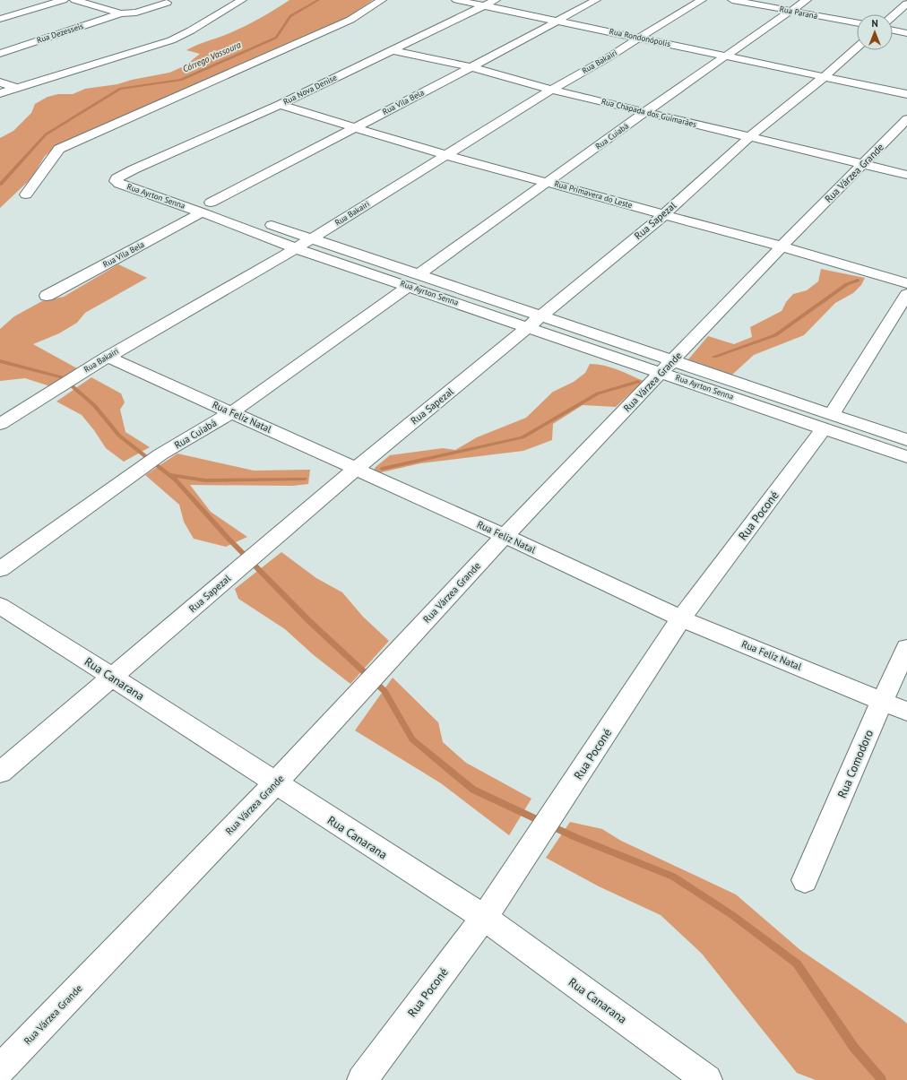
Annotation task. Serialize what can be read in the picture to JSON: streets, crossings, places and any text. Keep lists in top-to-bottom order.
{
  "streets": {
    "street": [
      "Rua Paraná",
      "Rua Dezesseis",
      "Rua Rondonópolis",
      "Rua Bakairi",
      "Rua Nova Denise",
      "Rua Vila Bela",
      "Rua Chapada dos Guimarães",
      "Rua Cuiabá",
      "Rua Várzea Grande",
      "Rua Primavera do Leste",
      "Rua Ayrton Senna",
      "Rua Sapezal",
      "Rua Feliz Natal",
      "Rua Poconé",
      "Rua Canarana",
      "Rua Comodoro"
    ]
  },
  "crossings": [
    ["Rua Paraná", "Rua Cuiabá"],
    ["Rua Rondonópolis", "Rua Bakairi"],
    ["Rua Rondonópolis", "Rua Nova Denise"],
    ["Rua Rondonópolis", "Rua Vila Bela"],
    ["Rua Rondonópolis", "Rua Cuiabá"],
    ["Rua Rondonópolis", "Rua Sapezal"],
    ["Rua Bakairi", "Rua Chapada dos Guimarães"],
    ["Rua Bakairi", "Rua Primavera do Leste"],
    ["Rua Bakairi", "Rua Ayrton Senna"],
    ["Rua Bakairi", "Rua Feliz Natal"],
    ["Rua Nova Denise", "Rua Chapada dos Guimarães"],
    ["Rua Nova Denise", "Rua Primavera do Leste"],
    ["Rua Nova Denise", "Rua Ayrton Senna"],
    ["Rua Vila Bela", "Rua Chapada dos Guimarães"],
    ["Rua Vila Bela", "Rua Primavera do Leste"],
    ["Rua Vila Bela", "Rua Ayrton Senna"],
    ["Rua Chapada dos Guimarães", "Rua Cuiabá"],
    ["Rua Chapada dos Guimarães", "Rua Várzea Grande"],
    ["Rua Chapada dos Guimarães", "Rua Sapezal"],
    ["Rua Cuiabá", "Rua Primavera do Leste"],
    ["Rua Cuiabá", "Rua Ayrton Senna"],
    ["Rua Cuiabá", "Rua Feliz Natal"],
    ["Rua Várzea Grande", "Rua Primavera do Leste"],
    ["Rua Várzea Grande", "Rua Ayrton Senna"],
    ["Rua Várzea Grande", "Rua Feliz Natal"],
    ["Rua Várzea Grande", "Rua Canarana"],
    ["Rua Primavera do Leste", "Rua Sapezal"],
    ["Rua Ayrton Senna", "Rua Sapezal"],
    ["Rua Ayrton Senna", "Rua Poconé"],
    ["Rua Sapezal", "Rua Feliz Natal"],
    ["Rua Sapezal", "Rua Canarana"],
    ["Rua Feliz Natal", "Rua Poconé"],
    ["Rua Feliz Natal", "Rua Comodoro"],
    ["Rua Poconé", "Rua Canarana"]
  ],
  "water": ["Córrego Vassoura"],
  "north": "top"
}
